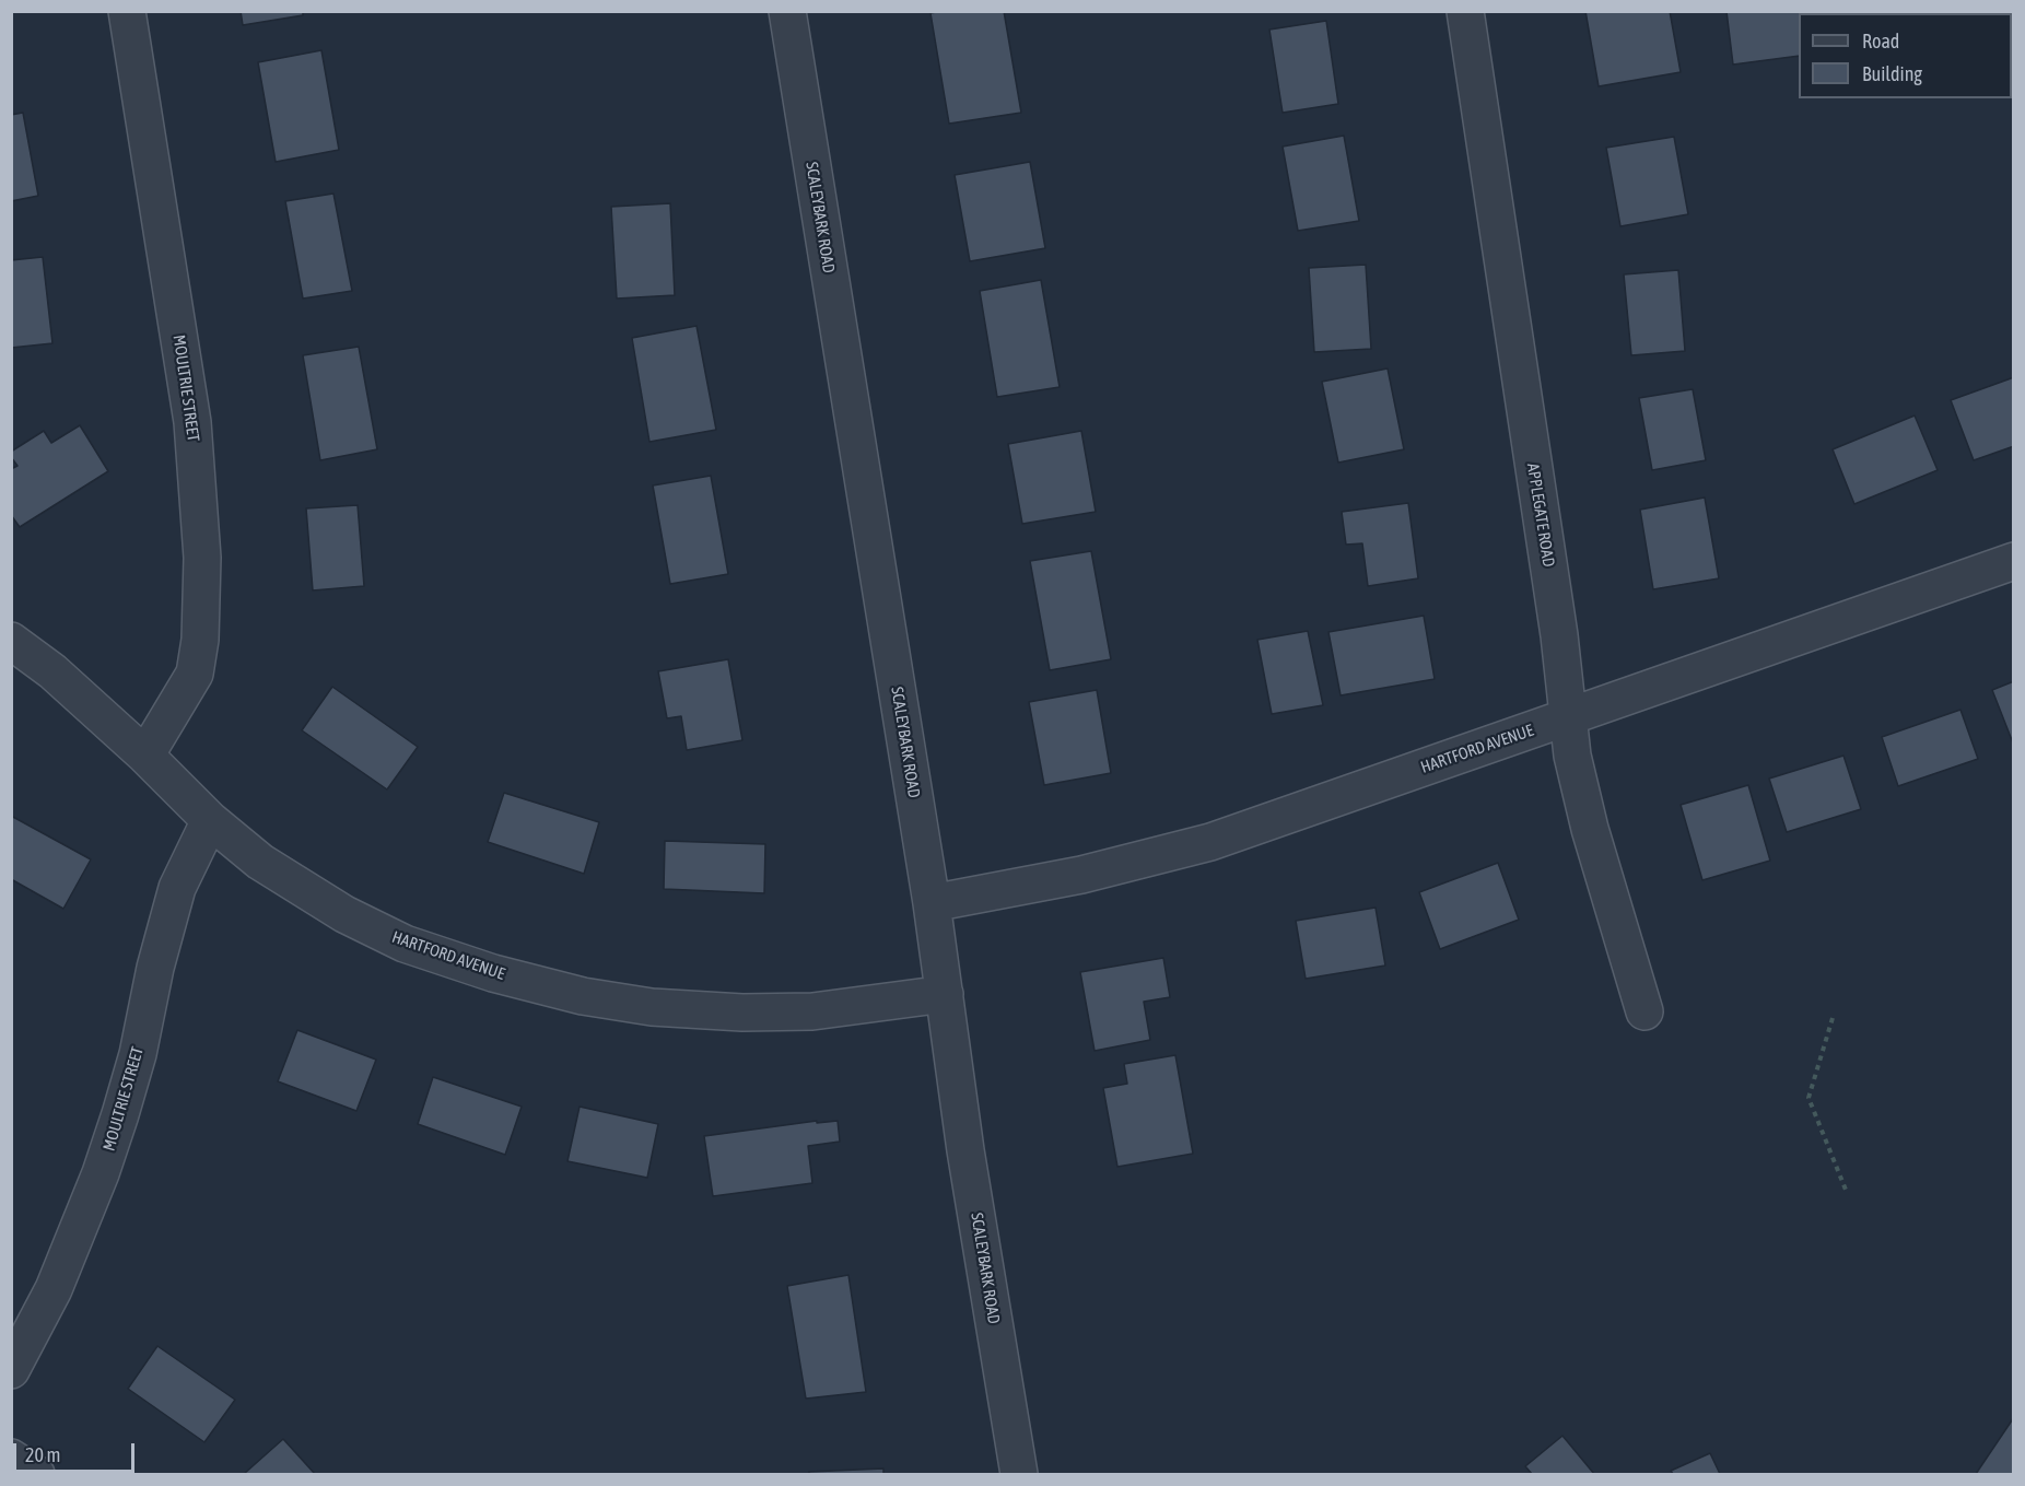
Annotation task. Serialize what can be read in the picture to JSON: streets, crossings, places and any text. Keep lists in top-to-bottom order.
{
  "streets": {
    "street": [
      "SCALEYBARK ROAD",
      "MOULTRIE STREET",
      "APPLEGATE ROAD",
      "HARTFORD AVENUE"
    ]
  },
  "crossings": [
    ["SCALEYBARK ROAD", "HARTFORD AVENUE"],
    ["MOULTRIE STREET", "HARTFORD AVENUE"],
    ["APPLEGATE ROAD", "HARTFORD AVENUE"]
  ],
  "legend": ["Road", "Building"],
  "scale_bar": "20 m"
}
